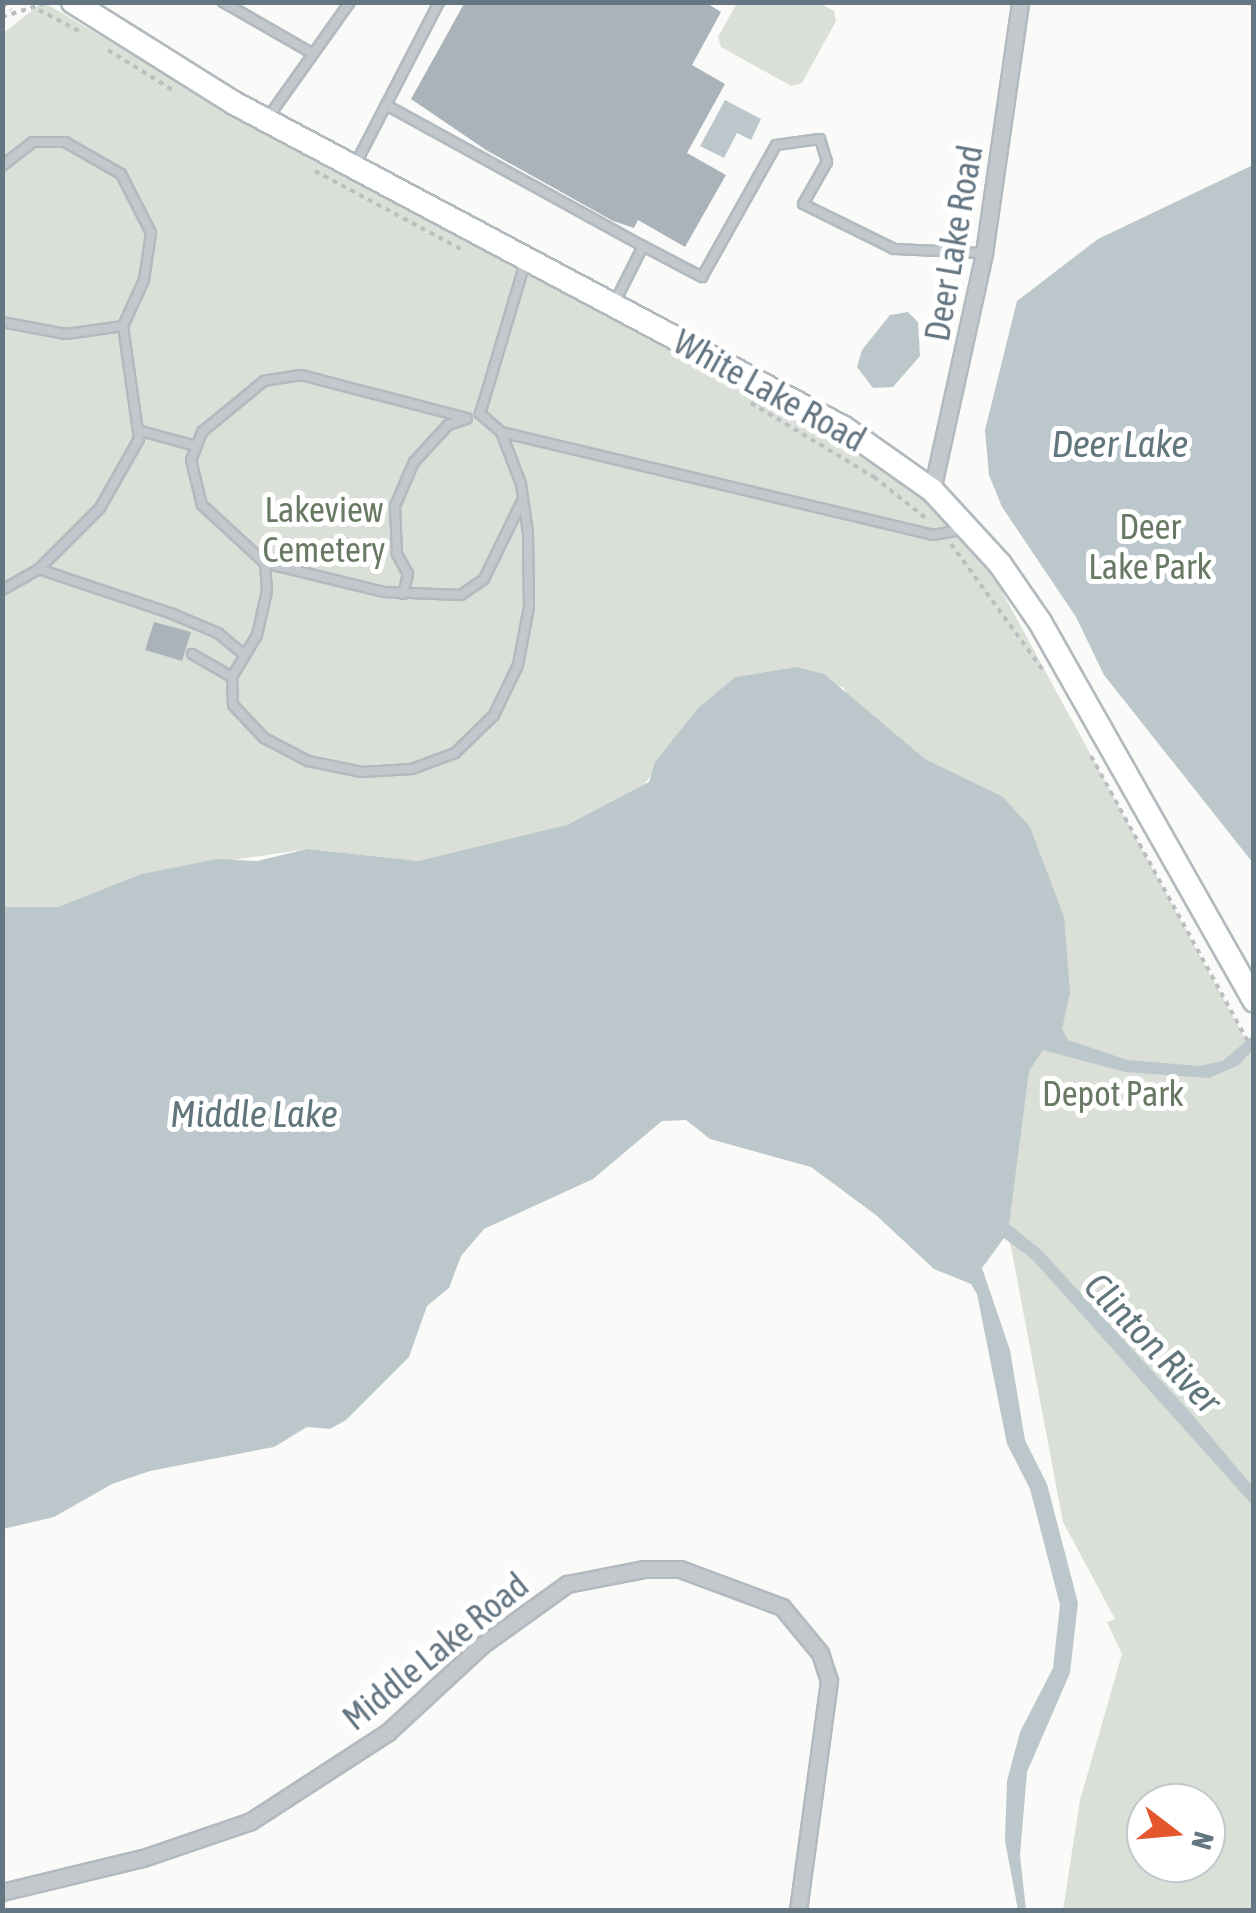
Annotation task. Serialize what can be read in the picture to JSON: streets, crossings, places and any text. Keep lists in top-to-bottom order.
{
  "streets": {
    "street": ["Deer Lake Road", "White Lake Road", "Middle Lake Road"]
  },
  "crossings": [
    ["Deer Lake Road", "White Lake Road"]
  ],
  "water": ["Deer Lake", "Middle Lake", "Clinton River"],
  "parks": ["Lakeview Cemetery", "Deer Lake Park", "Depot Park"],
  "north": "right"
}
